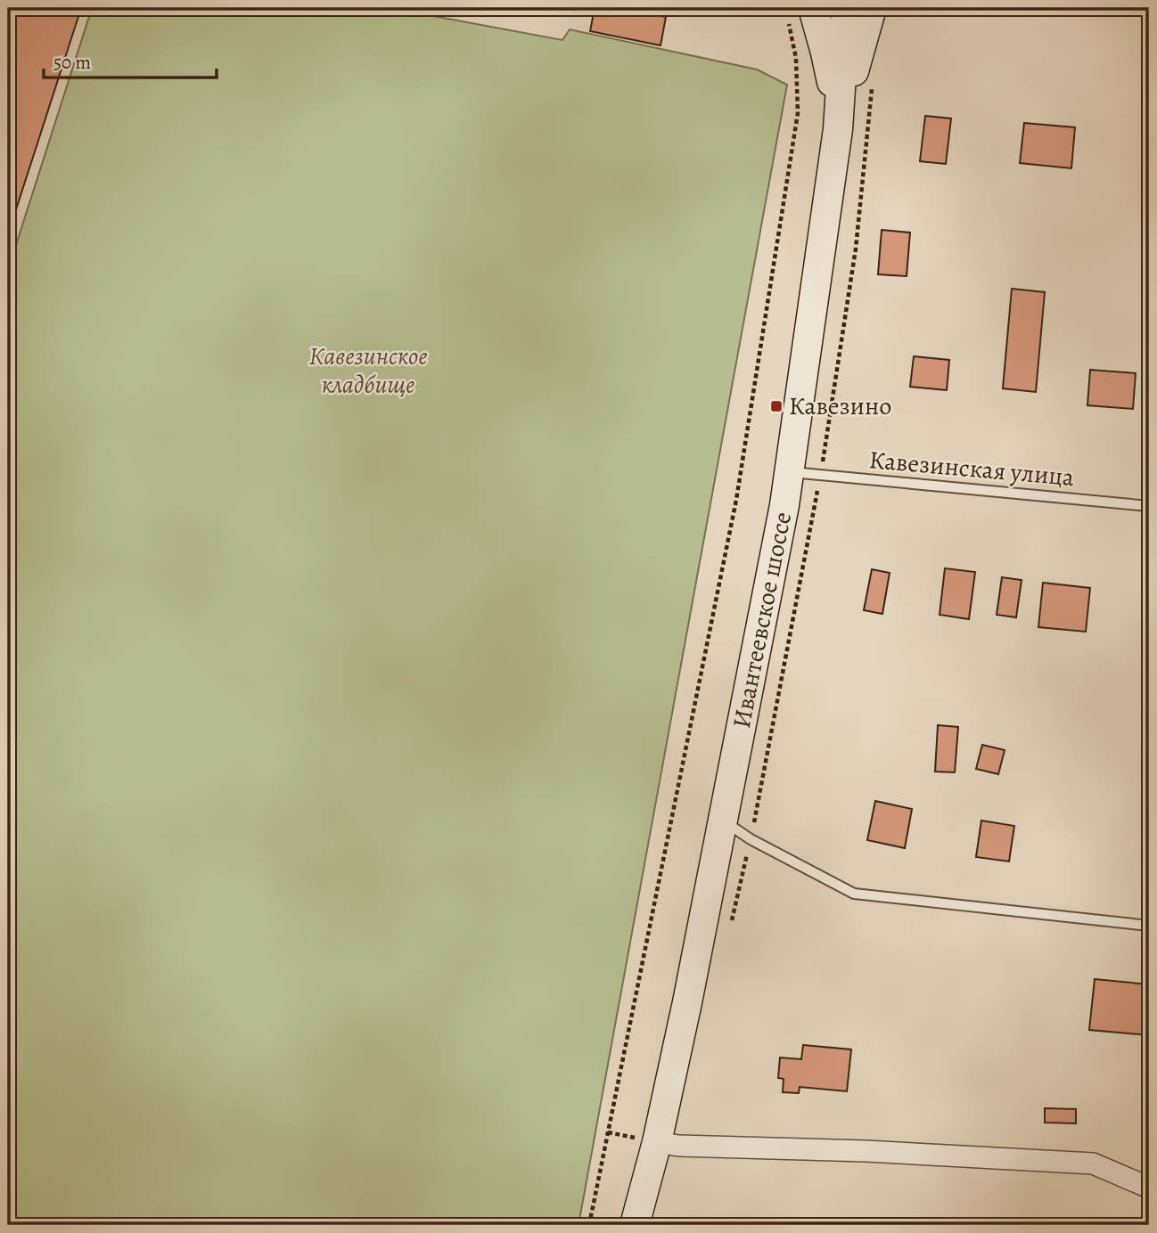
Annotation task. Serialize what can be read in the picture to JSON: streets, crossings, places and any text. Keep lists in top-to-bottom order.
{
  "streets": {
    "main road": ["Ивантеевское шоссе"],
    "lane": ["Кавезинская улица"]
  },
  "crossings": [
    ["Кавезинская улица", "Ивантеевское шоссе"]
  ],
  "parks": ["Кавезинское кладбище"],
  "places": {
    "transit": ["Кавезино"]
  },
  "scale_bar": "50 m"
}
